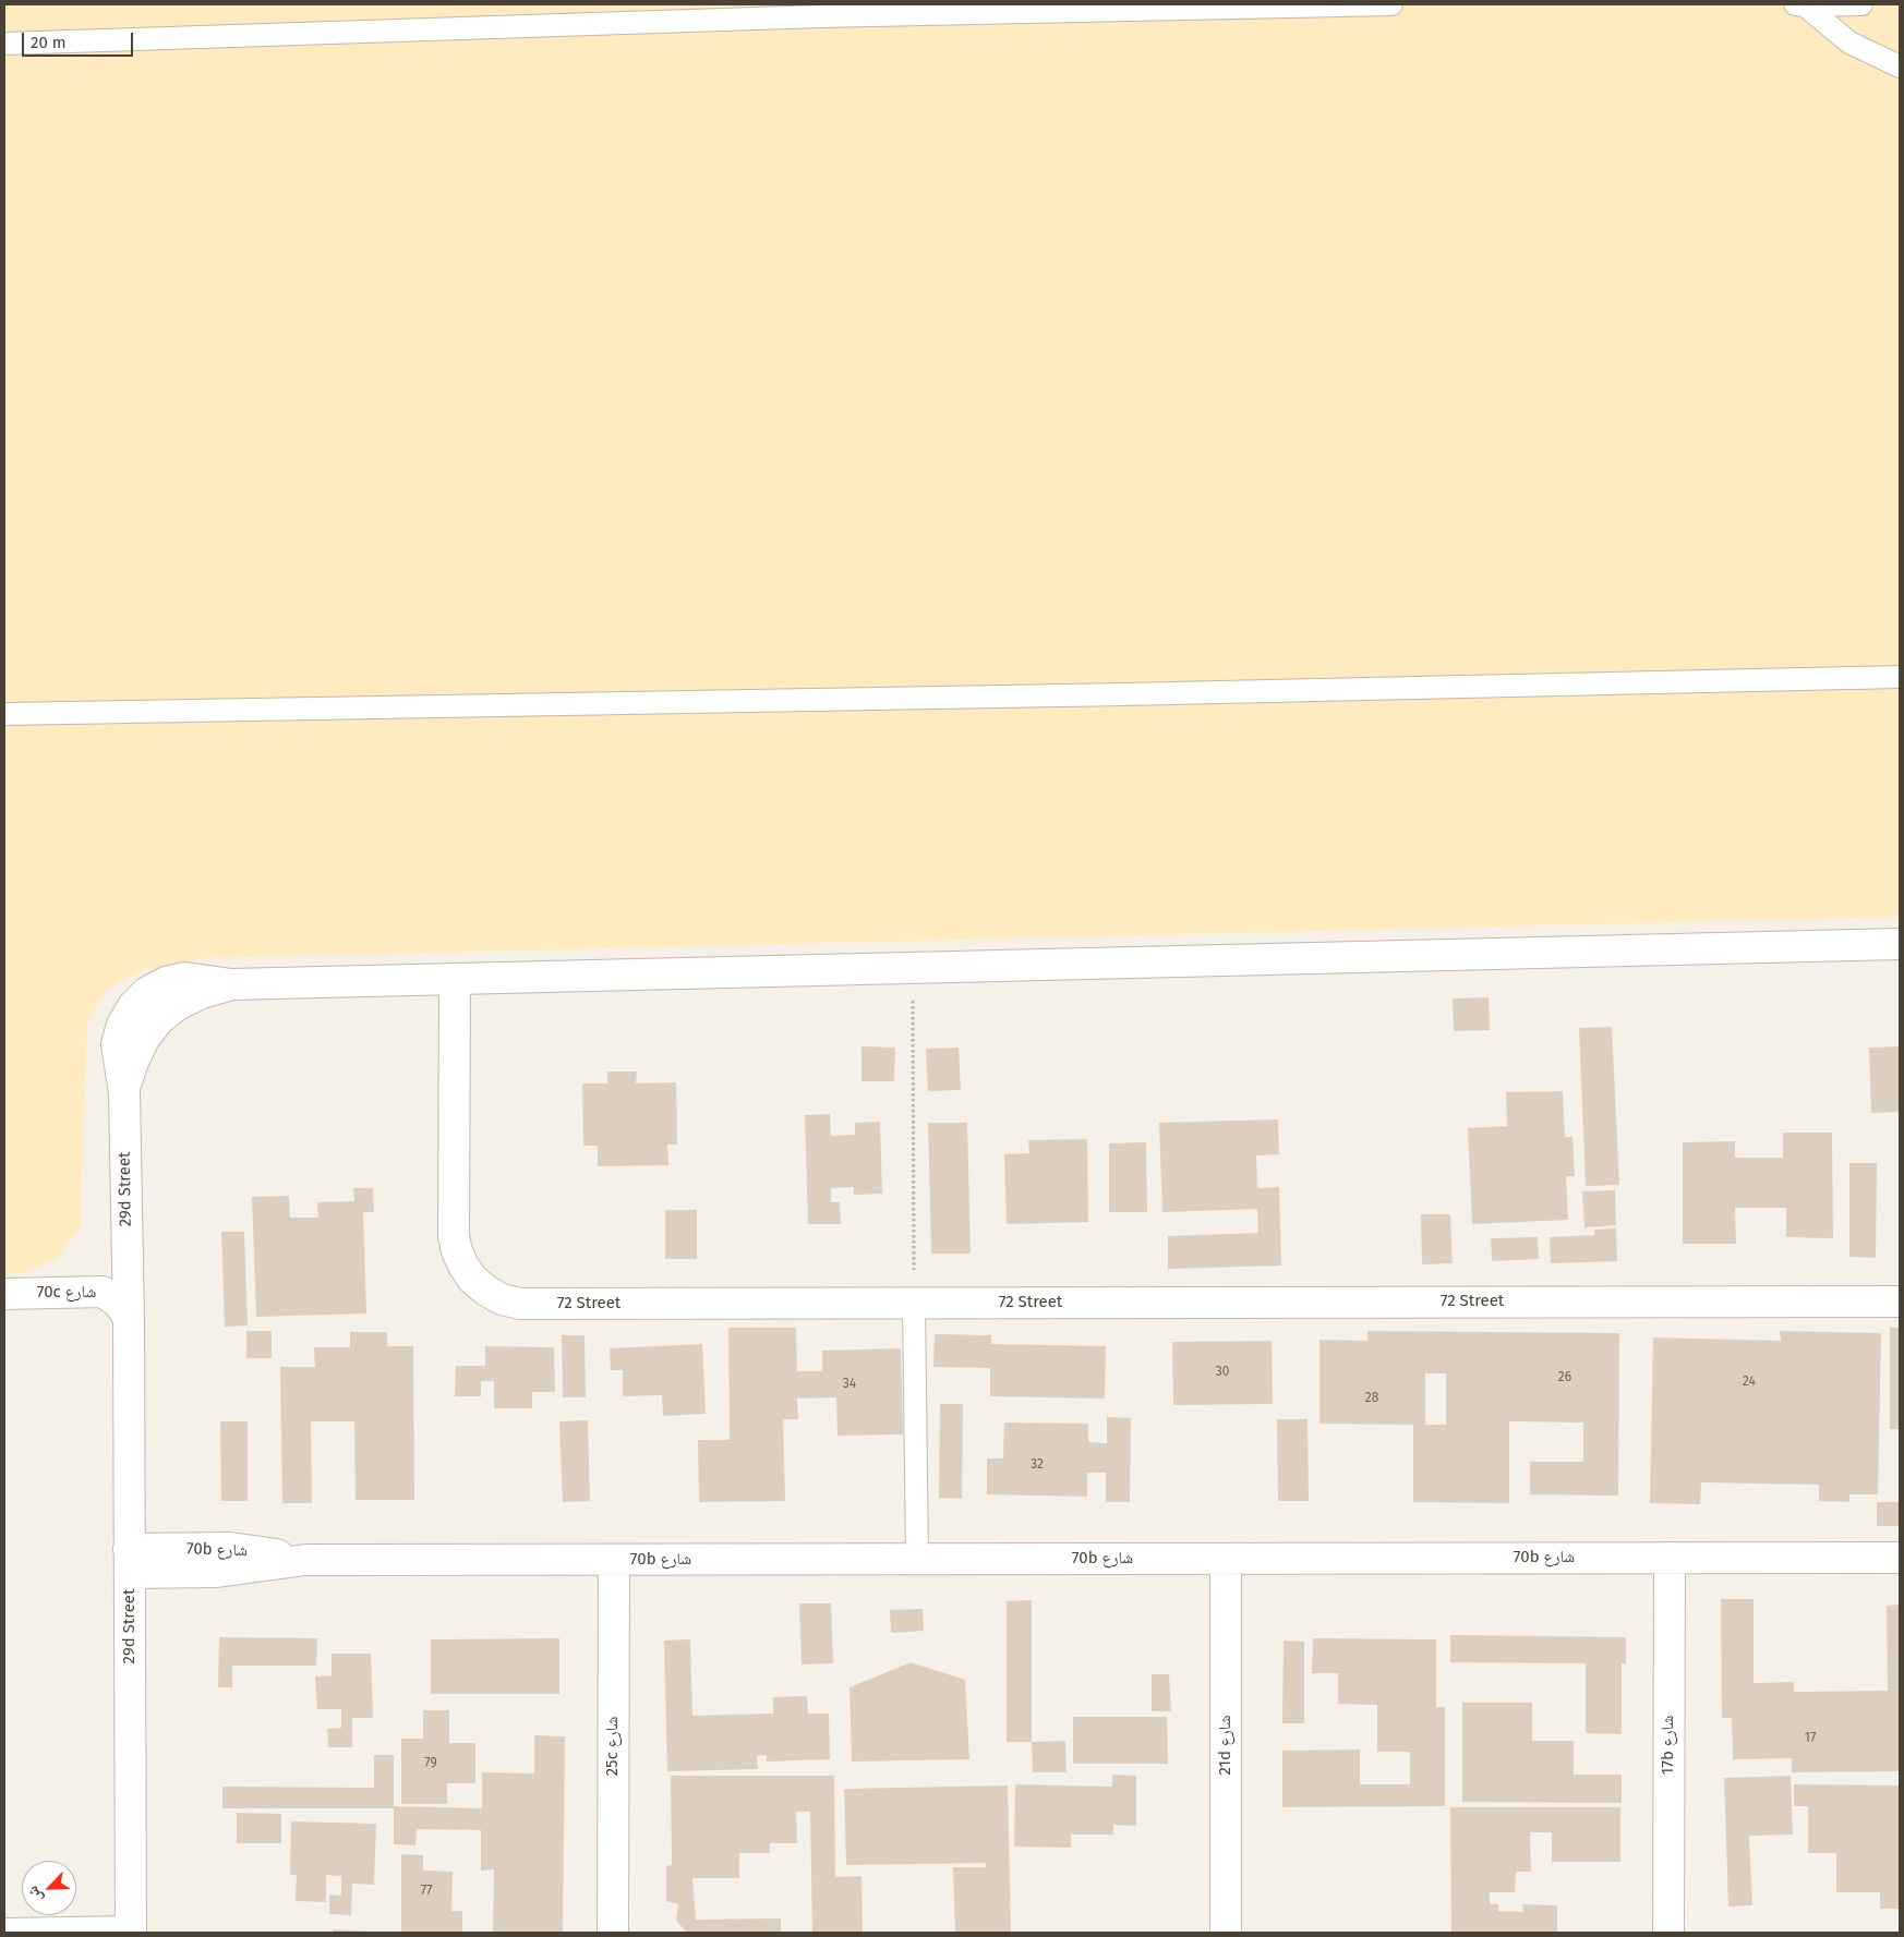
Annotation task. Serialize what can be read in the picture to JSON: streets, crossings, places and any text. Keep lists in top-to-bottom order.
{
  "streets": {
    "street": [
      "29d Street",
      "70c شارع",
      "72 Street",
      "70b شارع",
      "21d شارع",
      "17b شارع",
      "25c شارع"
    ]
  },
  "crossings": [
    ["29d Street", "70c شارع"],
    ["29d Street", "72 Street"],
    ["29d Street", "70b شارع"],
    ["70b شارع", "21d شارع"],
    ["70b شارع", "17b شارع"],
    ["70b شارع", "25c شارع"]
  ],
  "house_numbers": [
    "30",
    "26",
    "24",
    "34",
    "28",
    "32",
    "17",
    "79",
    "77"
  ],
  "scale_bar": "20 m",
  "north": "bottom left"
}
